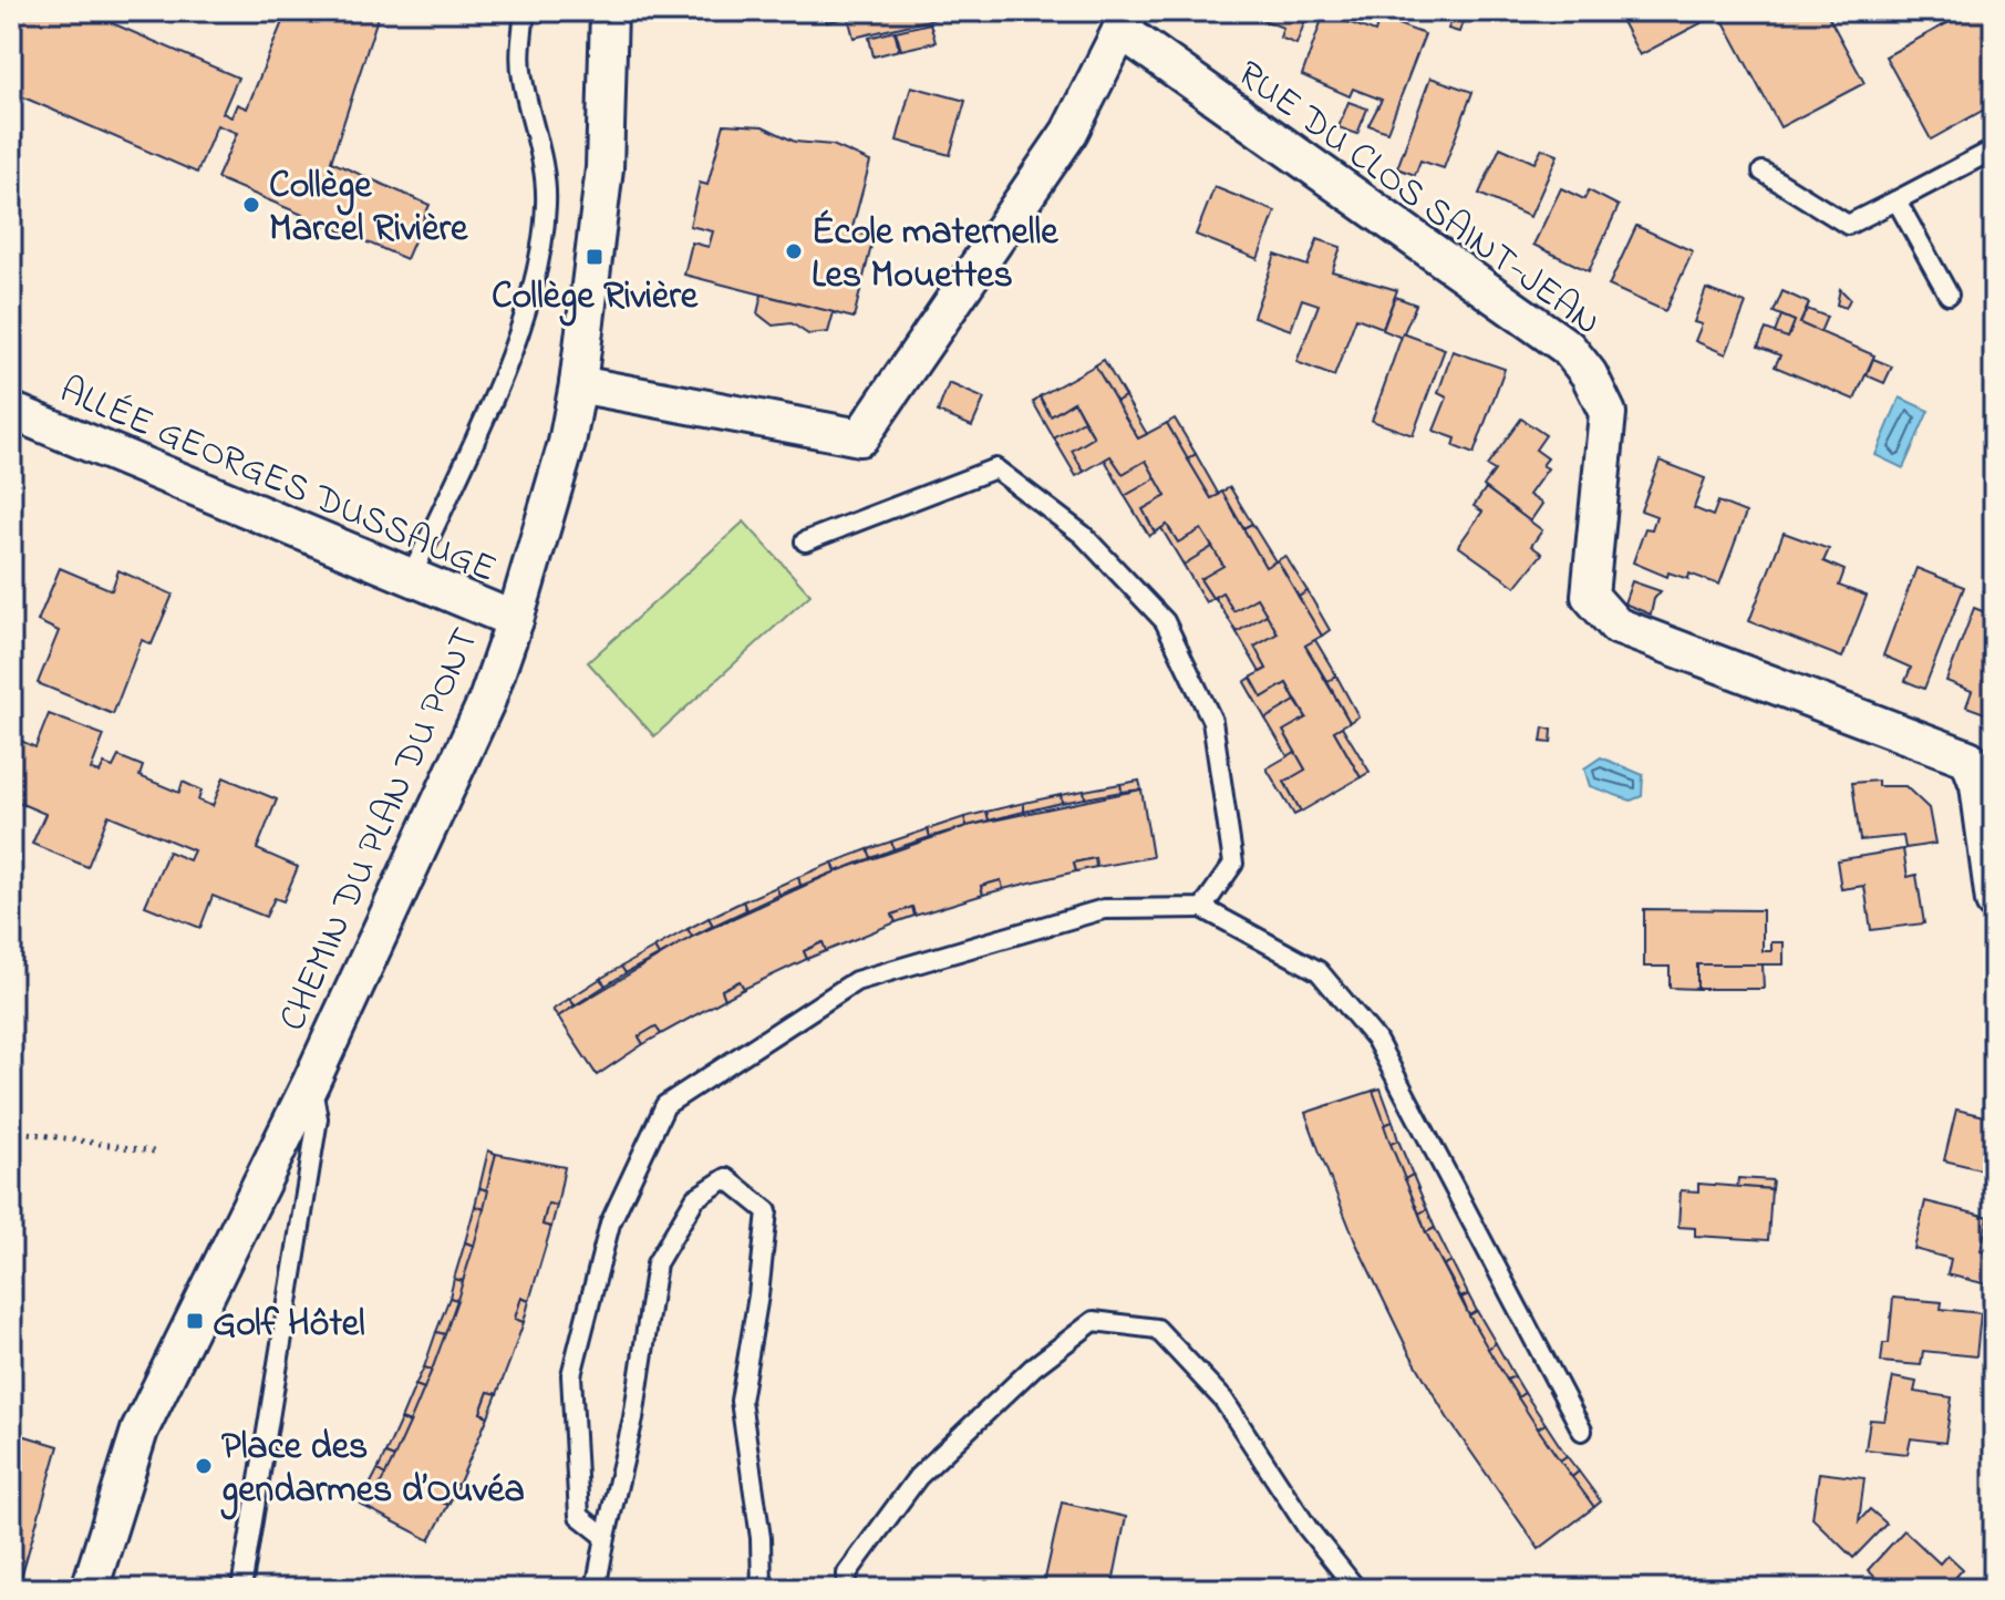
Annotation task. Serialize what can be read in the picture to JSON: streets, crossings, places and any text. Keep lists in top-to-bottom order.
{
  "streets": {
    "street": ["RUE DU CLOS SAINT-JEAN", "ALLÉE GEORGES DUSSAUGE", "CHEMIN DU PLAN DU PONT"]
  },
  "crossings": [
    ["ALLÉE GEORGES DUSSAUGE", "CHEMIN DU PLAN DU PONT"]
  ],
  "places": {
    "other": ["Collège Marcel Rivière", "École maternelle Les Mouettes", "Place des gendarmes d’Ouvéa"],
    "transit": ["Collège Rivière", "Golf Hôtel"]
  }
}
